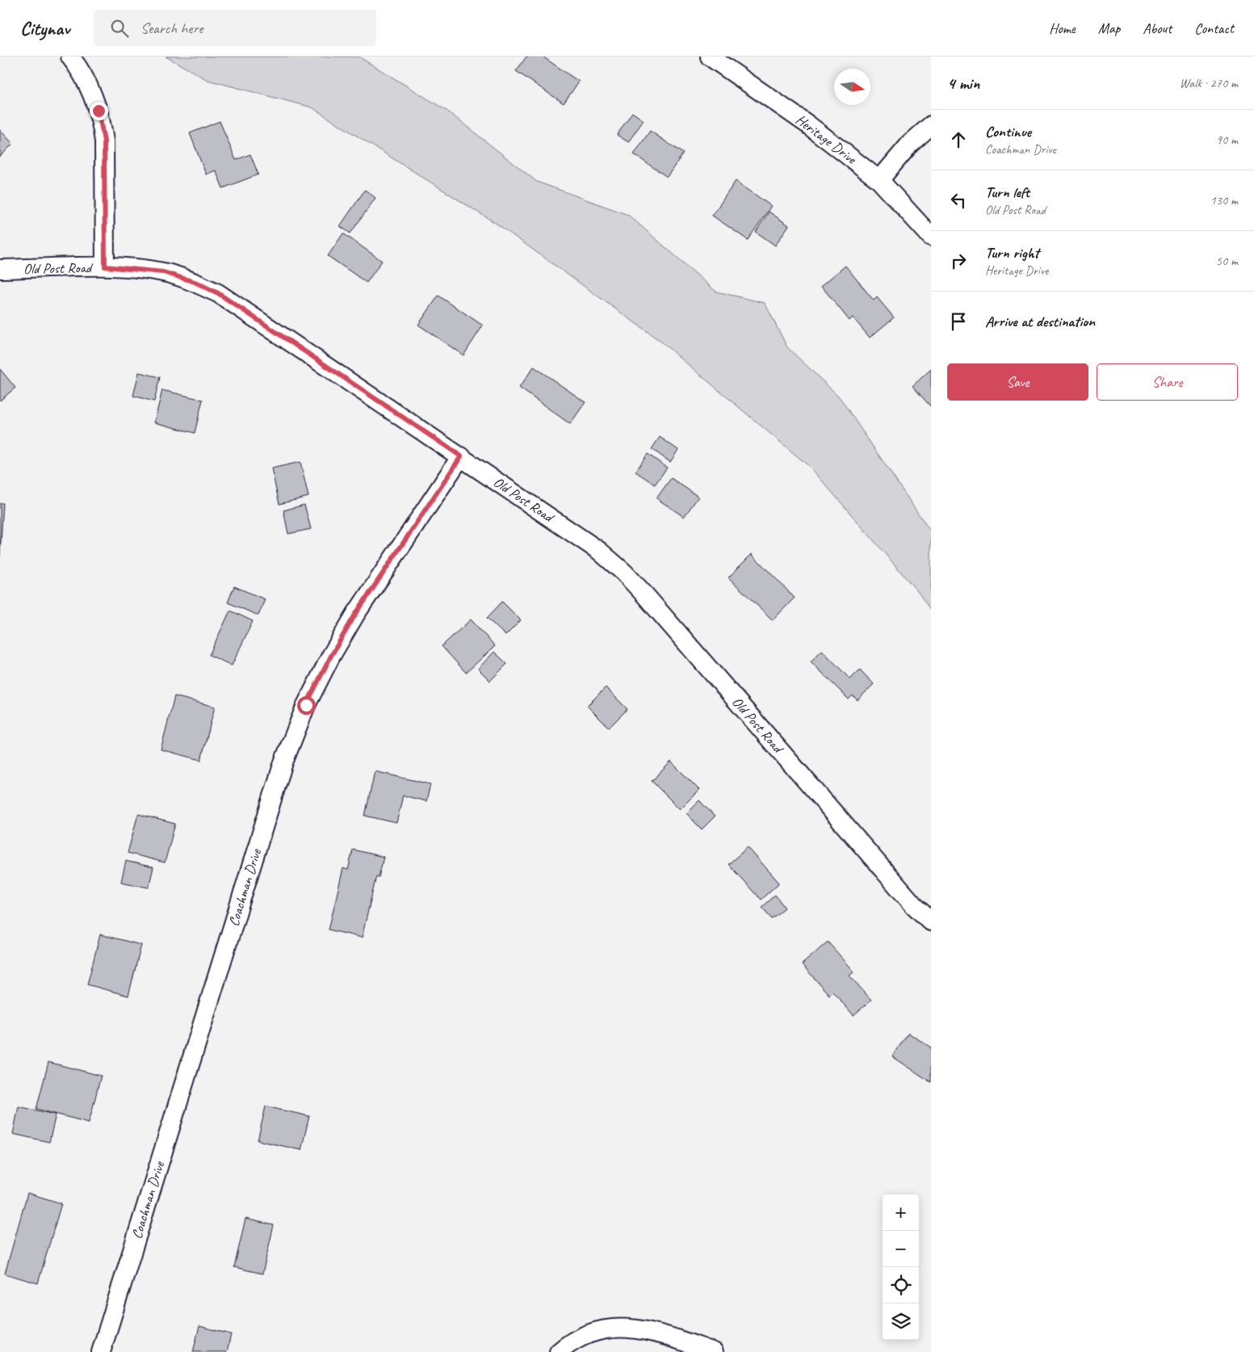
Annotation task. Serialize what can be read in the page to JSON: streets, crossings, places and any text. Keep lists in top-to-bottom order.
{
  "streets": {
    "street": ["Heritage Drive", "Old Post Road", "Coachman Drive"]
  },
  "crossings": [
    ["Old Post Road", "Coachman Drive"]
  ],
  "north": "right",
  "page": {
    "header": "Citynav",
    "search": "Search here",
    "nav": [
      "Home",
      "Map",
      "About",
      "Contact"
    ],
    "heading": ["4 min", "Walk · 270 m"],
    "list": [
      ["Continue", "Coachman Drive", "90 m"],
      ["Turn left", "Old Post Road", "130 m"],
      ["Turn right", "Heritage Drive", "50 m"],
      "Arrive at destination"
    ],
    "buttons": ["Save", "Share"],
    "map_buttons": ["+", "−"]
  }
}
